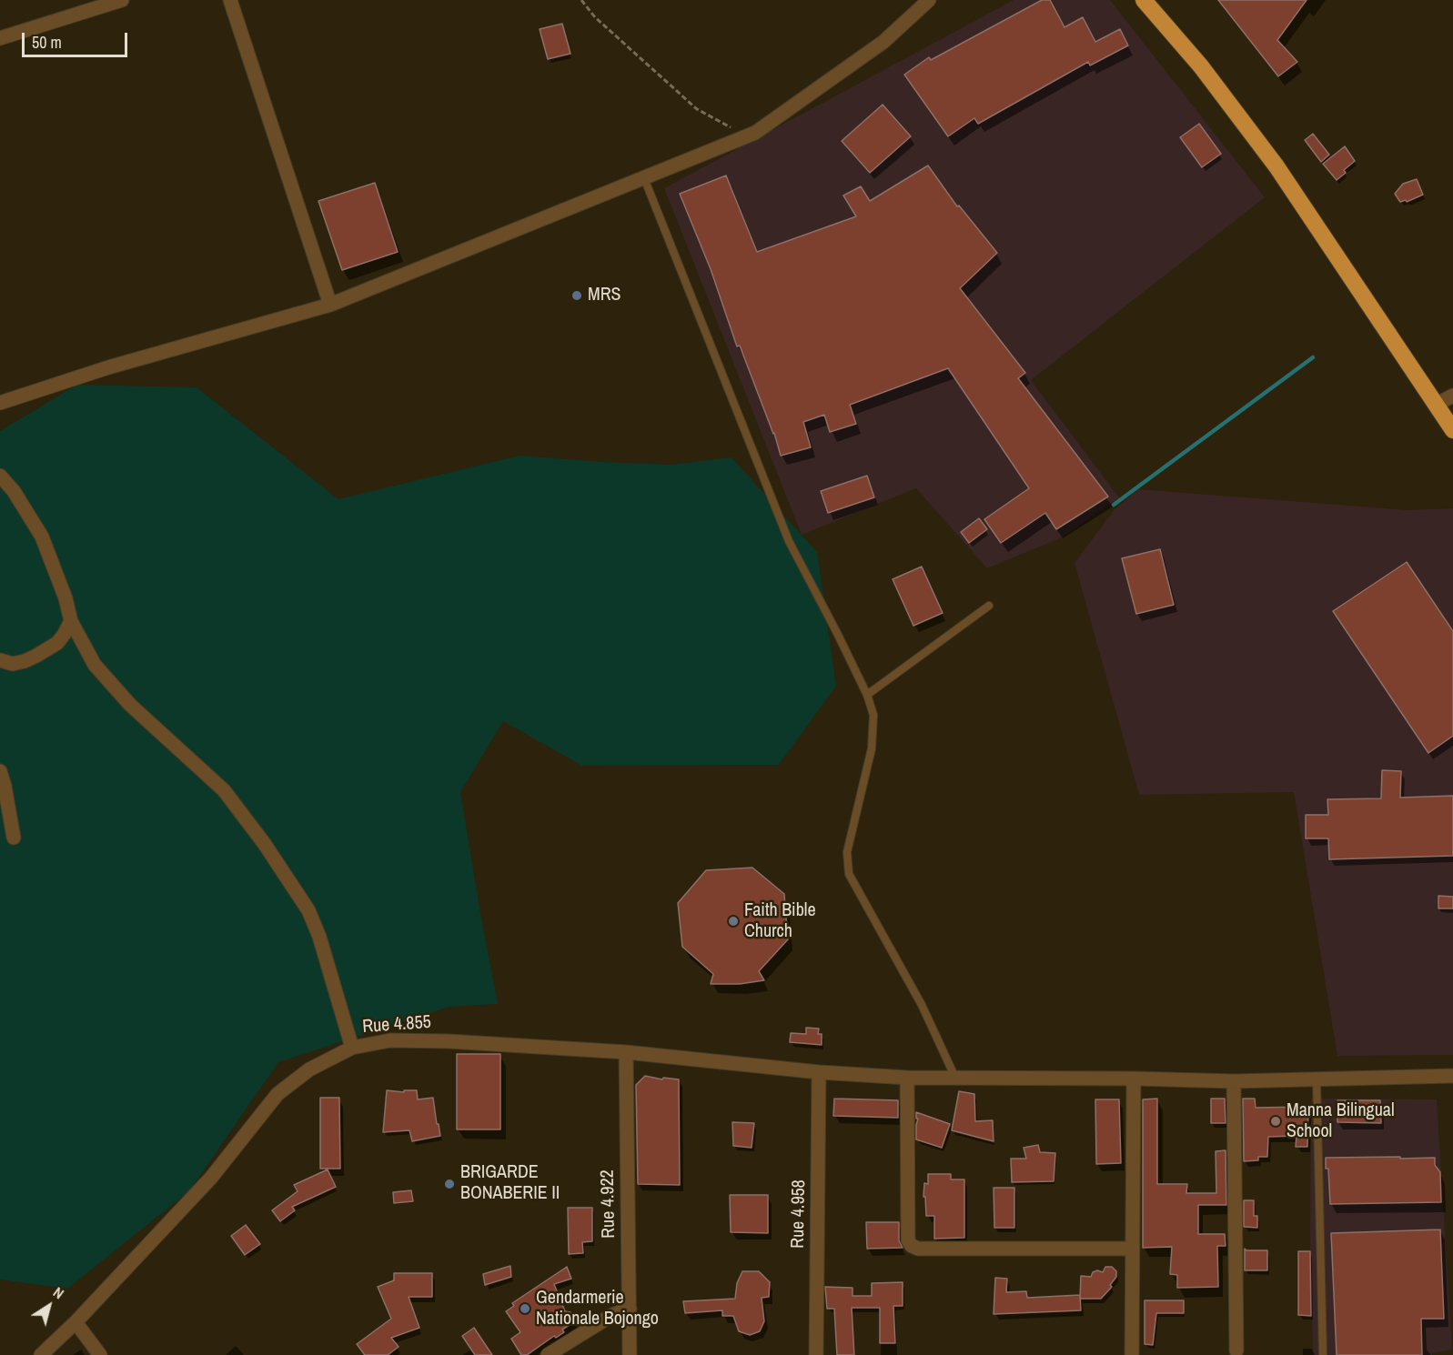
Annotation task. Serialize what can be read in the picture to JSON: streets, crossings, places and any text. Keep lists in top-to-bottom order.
{
  "streets": {
    "street": ["Rue 4.855", "Rue 4.922", "Rue 4.958"]
  },
  "crossings": [
    ["Rue 4.855", "Rue 4.922"],
    ["Rue 4.855", "Rue 4.958"]
  ],
  "places": [
    "MRS",
    "Faith Bible Church",
    "Manna Bilingual School",
    "BRIGARDE BONABERIE II",
    "Gendarmerie Nationale Bojongo"
  ],
  "scale_bar": "50 m",
  "north": "top right"
}
